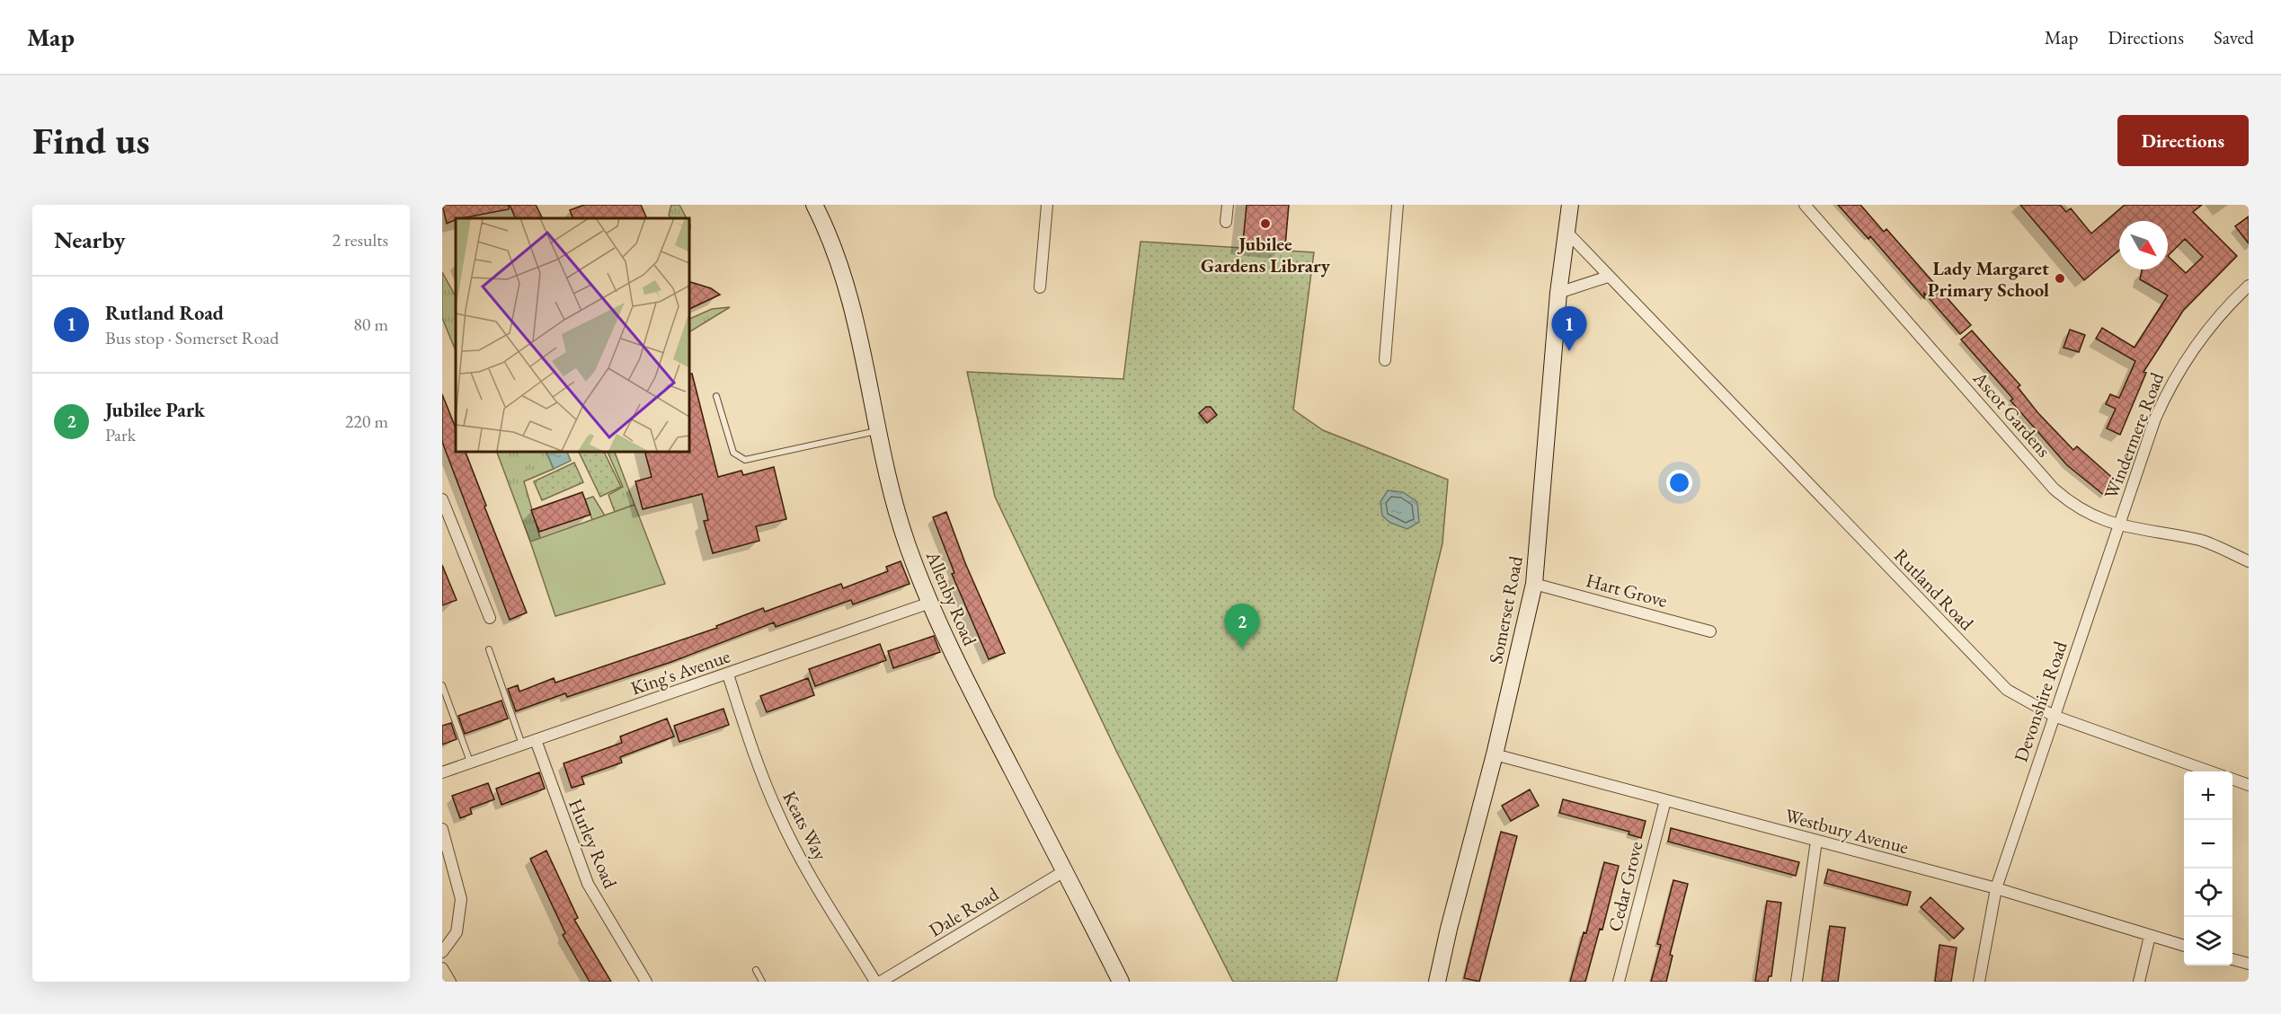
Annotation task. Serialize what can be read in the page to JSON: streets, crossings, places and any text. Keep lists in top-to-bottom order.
{
  "streets": {
    "street": [
      "Ascot Gardens",
      "Windermere Road",
      "Rutland Road",
      "Hart Grove",
      "Allenby Road",
      "Somerset Road",
      "King's Avenue",
      "Devonshire Road",
      "Keats Way",
      "Westbury Avenue",
      "Hurley Road",
      "Cedar Grove",
      "Dale Road"
    ]
  },
  "crossings": [
    ["Ascot Gardens", "Windermere Road"],
    ["Ascot Gardens", "Devonshire Road"],
    ["Windermere Road", "Devonshire Road"],
    ["Rutland Road", "Somerset Road"],
    ["Rutland Road", "Devonshire Road"],
    ["Hart Grove", "Somerset Road"],
    ["Allenby Road", "King's Avenue"],
    ["Allenby Road", "Dale Road"],
    ["Somerset Road", "Westbury Avenue"],
    ["King's Avenue", "Keats Way"],
    ["King's Avenue", "Hurley Road"],
    ["Devonshire Road", "Westbury Avenue"],
    ["Westbury Avenue", "Cedar Grove"]
  ],
  "places": ["Jubilee Gardens Library", "Lady Margaret Primary School"],
  "north": "bottom right",
  "page": {
    "header": "Map",
    "nav": ["Map", "Directions", "Saved"],
    "buttons": "Directions",
    "title": "Find us",
    "heading": ["Nearby", "2 results"],
    "list": [
      {
        "mark": "1",
        "name": "Rutland Road",
        "note": "Bus stop · Somerset Road",
        "value": "80 m"
      },
      {
        "mark": "2",
        "name": "Jubilee Park",
        "note": "Park",
        "value": "220 m"
      }
    ],
    "pins": ["1", "2"],
    "map_buttons": ["+", "−"]
  }
}
